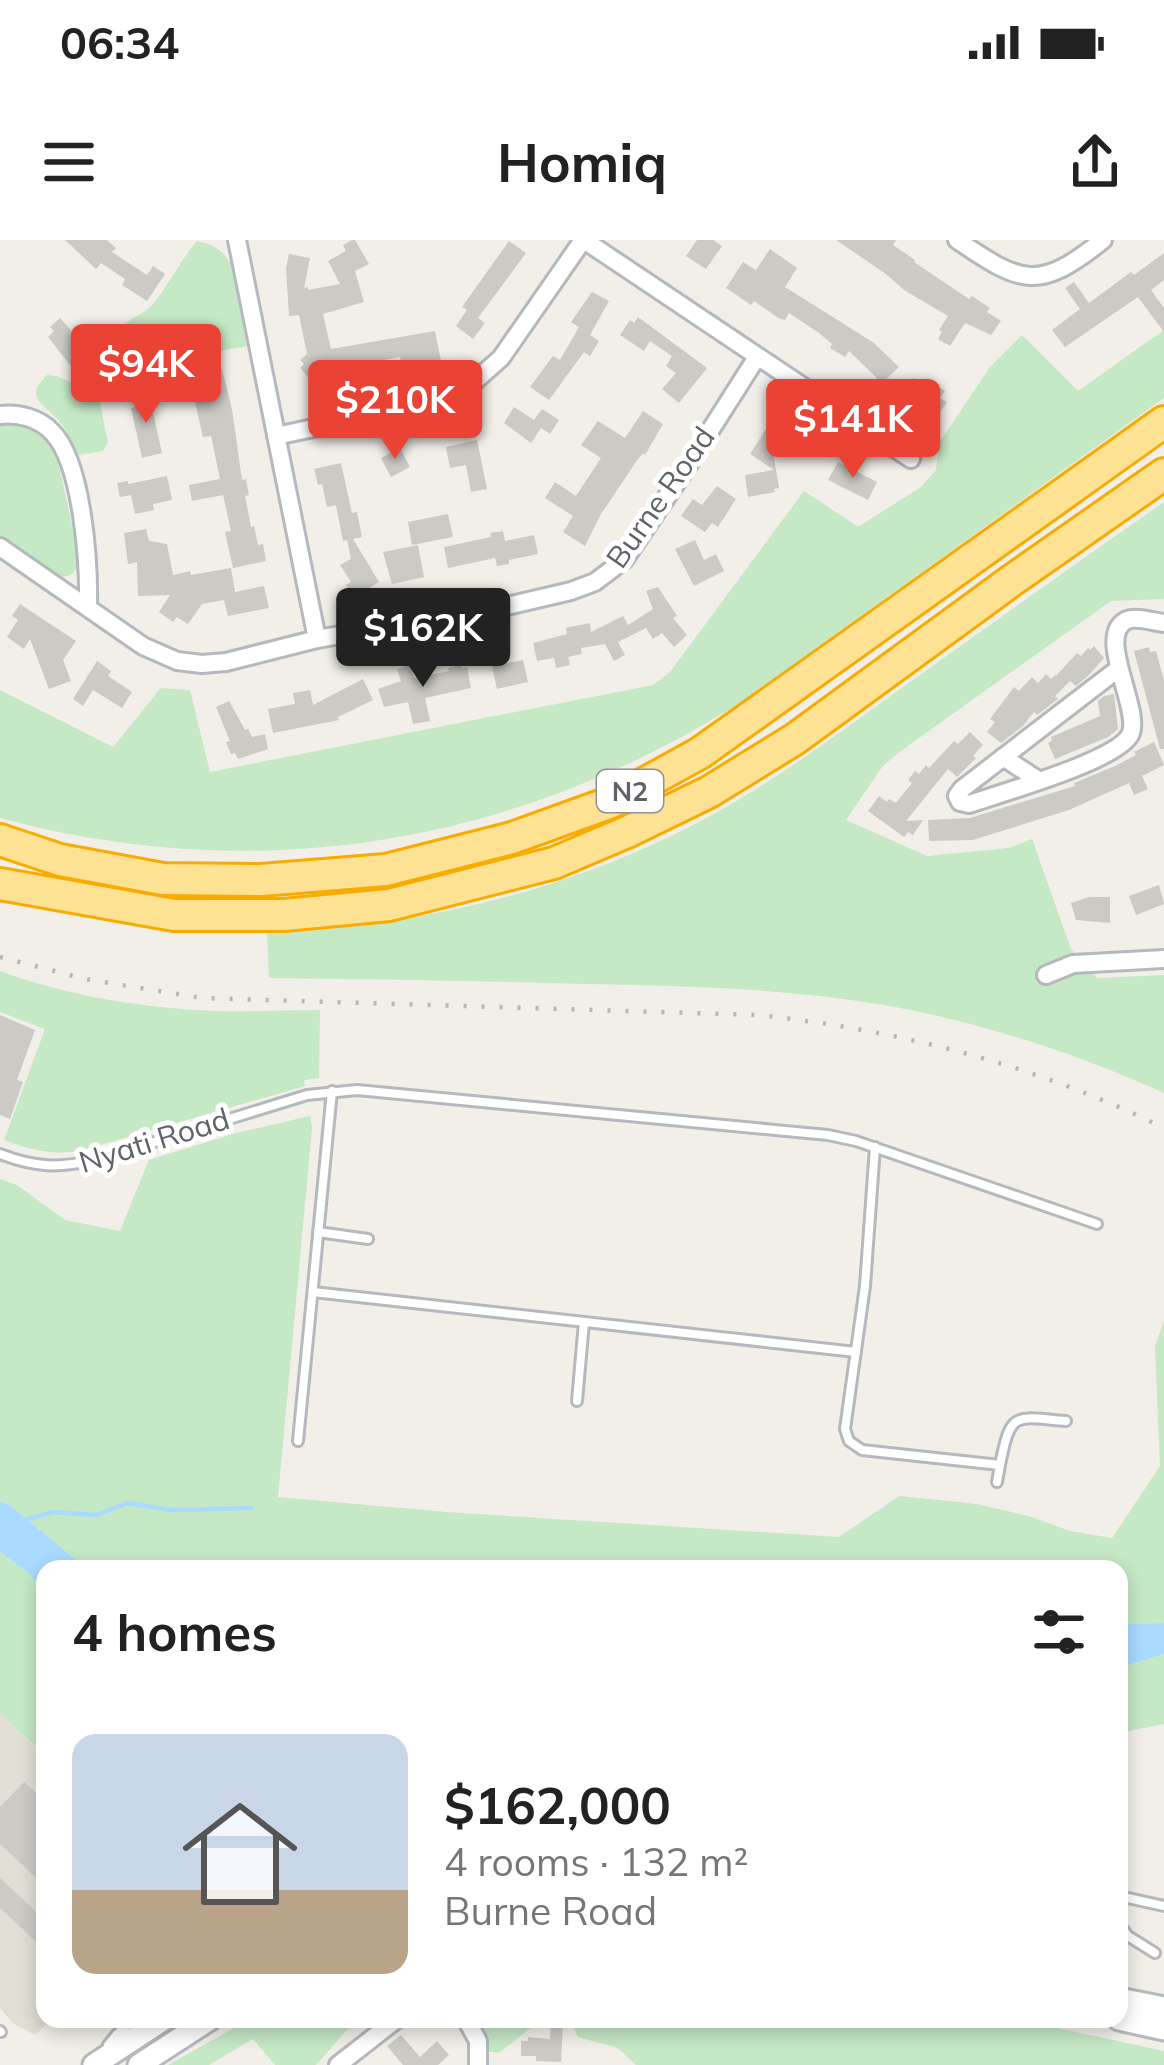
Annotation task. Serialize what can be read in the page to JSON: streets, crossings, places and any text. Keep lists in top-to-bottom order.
{
  "streets": {
    "highway": ["N2"],
    "street": ["Burne Road"],
    "lane": ["Nyati Road"]
  },
  "page": {
    "status": "06:34",
    "header": "Homiq",
    "price": [
      "$94K",
      "$210K",
      "$141K",
      "$162K"
    ],
    "heading": "4 homes",
    "list": [
      {
        "name": "$162,000",
        "note": "4 rooms · 132 m² · Burne Road"
      }
    ]
  }
}
